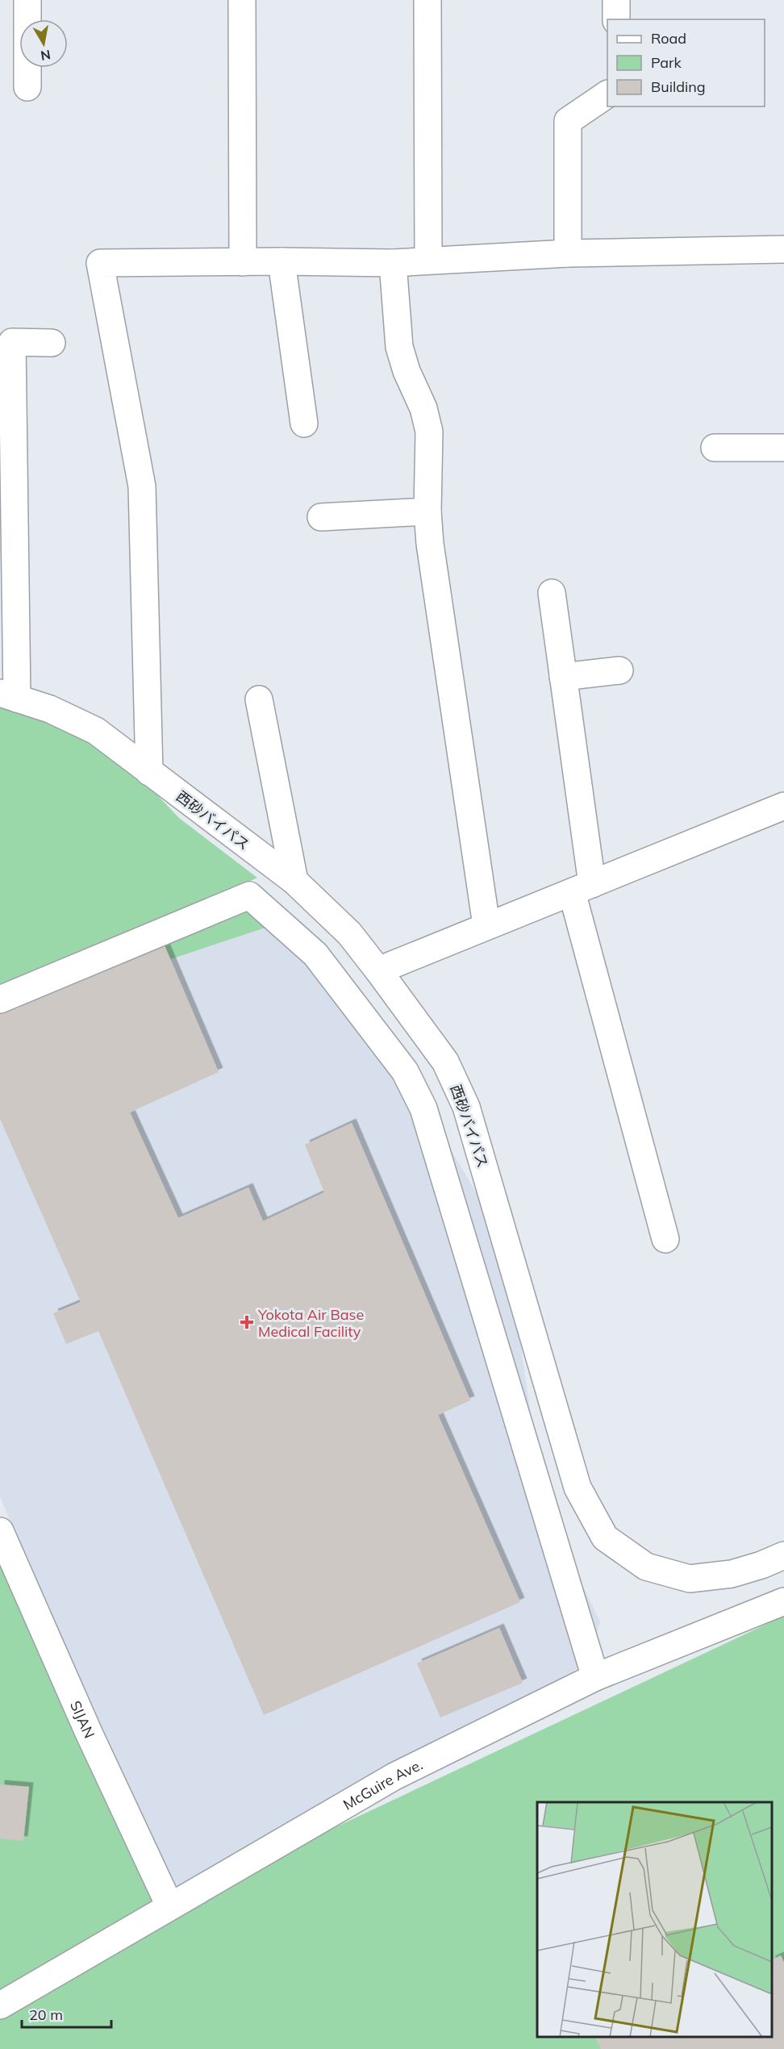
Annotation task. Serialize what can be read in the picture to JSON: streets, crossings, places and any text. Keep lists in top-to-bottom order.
{
  "streets": {
    "street": ["西砂バイパス", "SIJAN", "McGuire Ave."]
  },
  "crossings": [
    ["SIJAN", "McGuire Ave."]
  ],
  "places": {
    "health": ["Yokota Air Base Medical Facility"]
  },
  "legend": ["Road", "Park", "Building"],
  "scale_bar": "20 m",
  "north": "bottom"
}
